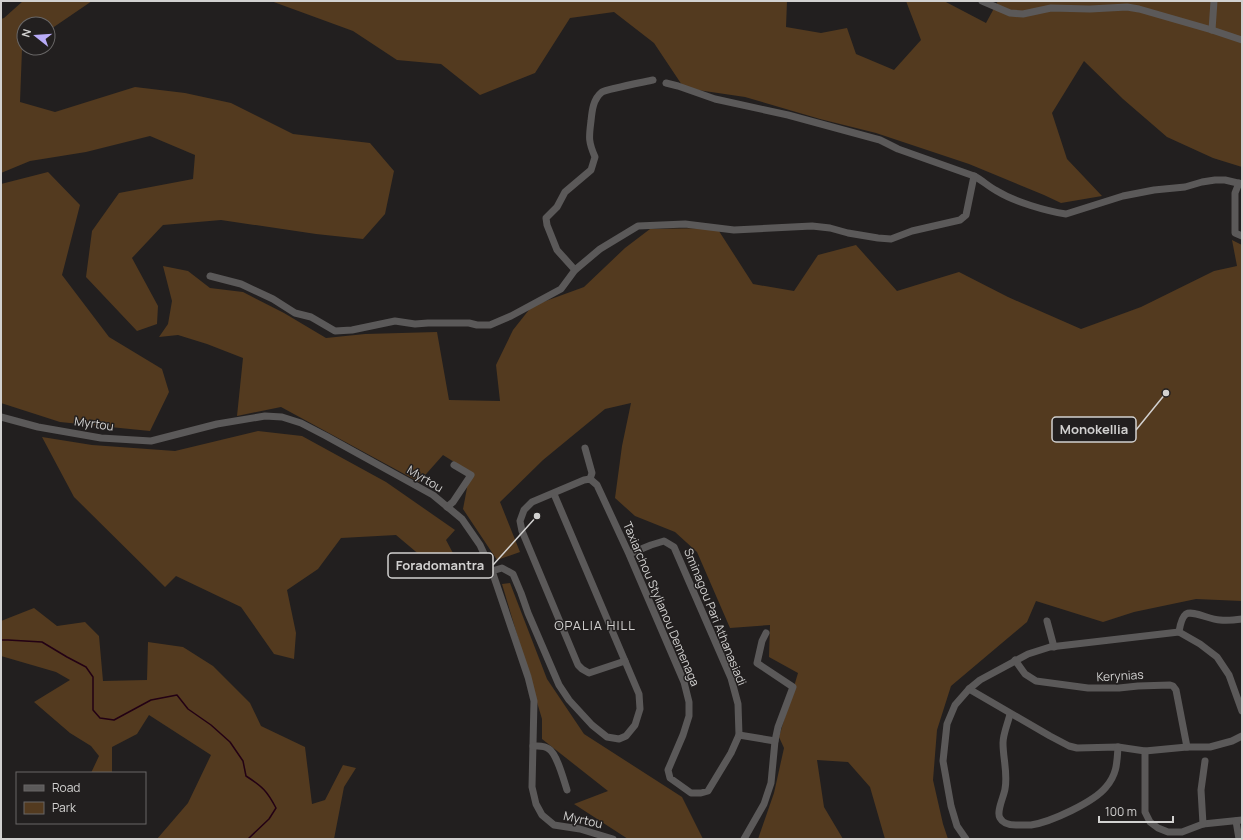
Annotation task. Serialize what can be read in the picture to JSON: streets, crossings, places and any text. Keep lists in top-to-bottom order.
{
  "streets": {
    "street": [
      "Myrtou",
      "Taxiarchou Stylianou Demenaga",
      "Sminagou Pari Athanasiadi",
      "Kerynias"
    ]
  },
  "crossings": [
    ["Taxiarchou Stylianou Demenaga", "Sminagou Pari Athanasiadi"]
  ],
  "districts": ["OPALIA HILL"],
  "places": ["Monokellia", "Foradomantra"],
  "legend": ["Road", "Park"],
  "scale_bar": "100 m",
  "north": "left"
}
